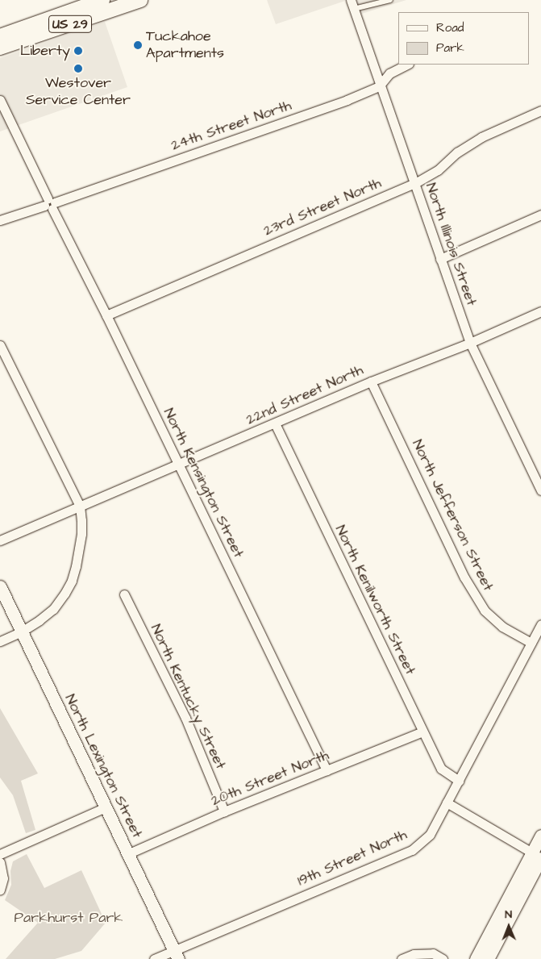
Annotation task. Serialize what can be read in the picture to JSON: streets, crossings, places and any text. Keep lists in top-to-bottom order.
{
  "streets": {
    "main road": ["US 29"],
    "street": [
      "24th Street North",
      "23rd Street North",
      "North Illinois Street",
      "22nd Street North",
      "North Kensington Street",
      "North Jefferson Street",
      "North Kenilworth Street",
      "North Kentucky Street",
      "North Lexington Street",
      "20th Street North",
      "19th Street North"
    ]
  },
  "crossings": [
    ["24th Street North", "North Illinois Street"],
    ["24th Street North", "North Kensington Street"],
    ["23rd Street North", "North Illinois Street"],
    ["23rd Street North", "North Kensington Street"],
    ["North Illinois Street", "22nd Street North"],
    ["22nd Street North", "North Kensington Street"],
    ["22nd Street North", "North Jefferson Street"],
    ["22nd Street North", "North Kenilworth Street"],
    ["North Kensington Street", "20th Street North"],
    ["North Jefferson Street", "19th Street North"],
    ["North Kenilworth Street", "20th Street North"],
    ["North Kenilworth Street", "19th Street North"],
    ["North Kentucky Street", "20th Street North"],
    ["North Lexington Street", "20th Street North"],
    ["North Lexington Street", "19th Street North"]
  ],
  "parks": ["Parkhurst Park"],
  "places": ["Tuckahoe Apartments", "Liberty", "Westover Service Center"],
  "legend": ["Road", "Park"],
  "north": "top"
}
